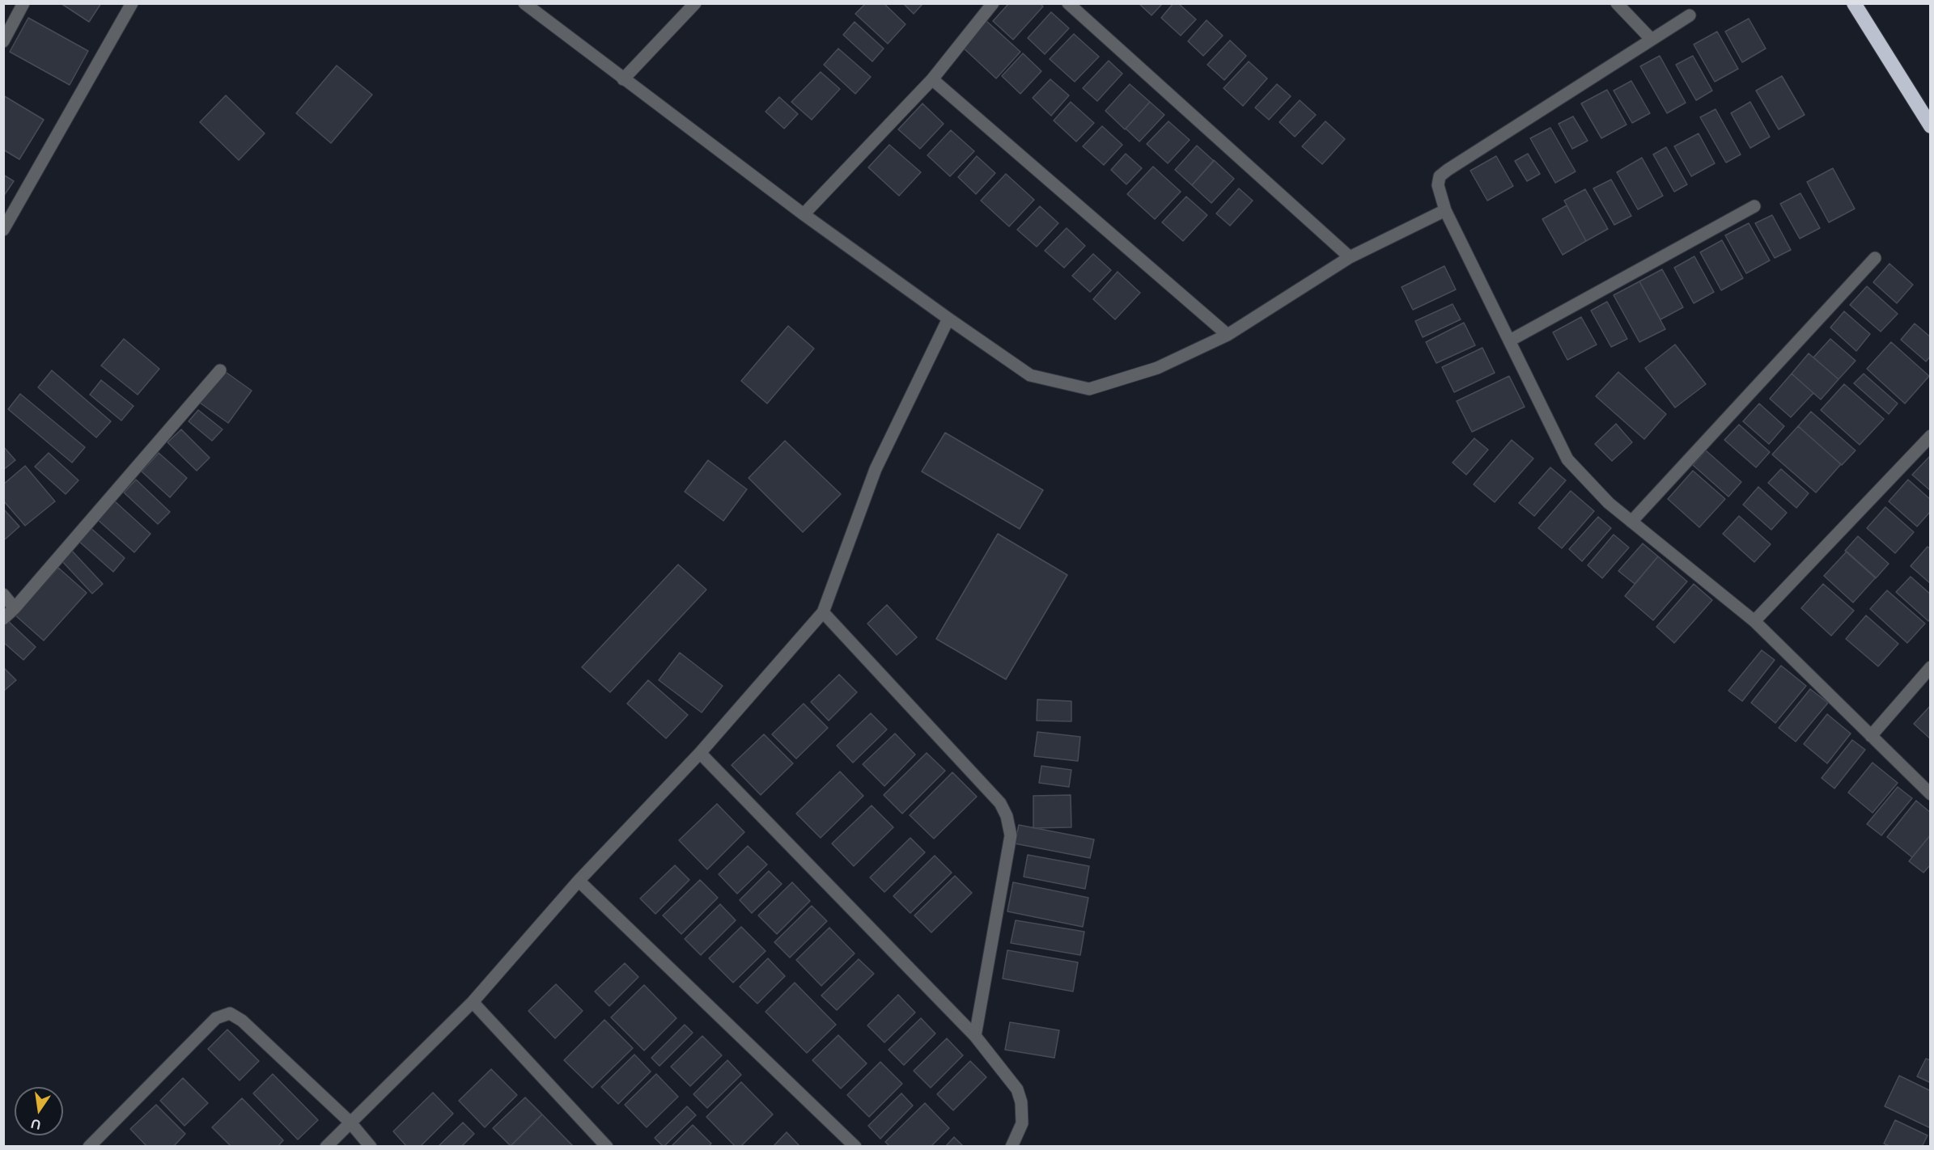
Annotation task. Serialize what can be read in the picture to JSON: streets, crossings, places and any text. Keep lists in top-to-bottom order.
{
  "north": "bottom"
}
